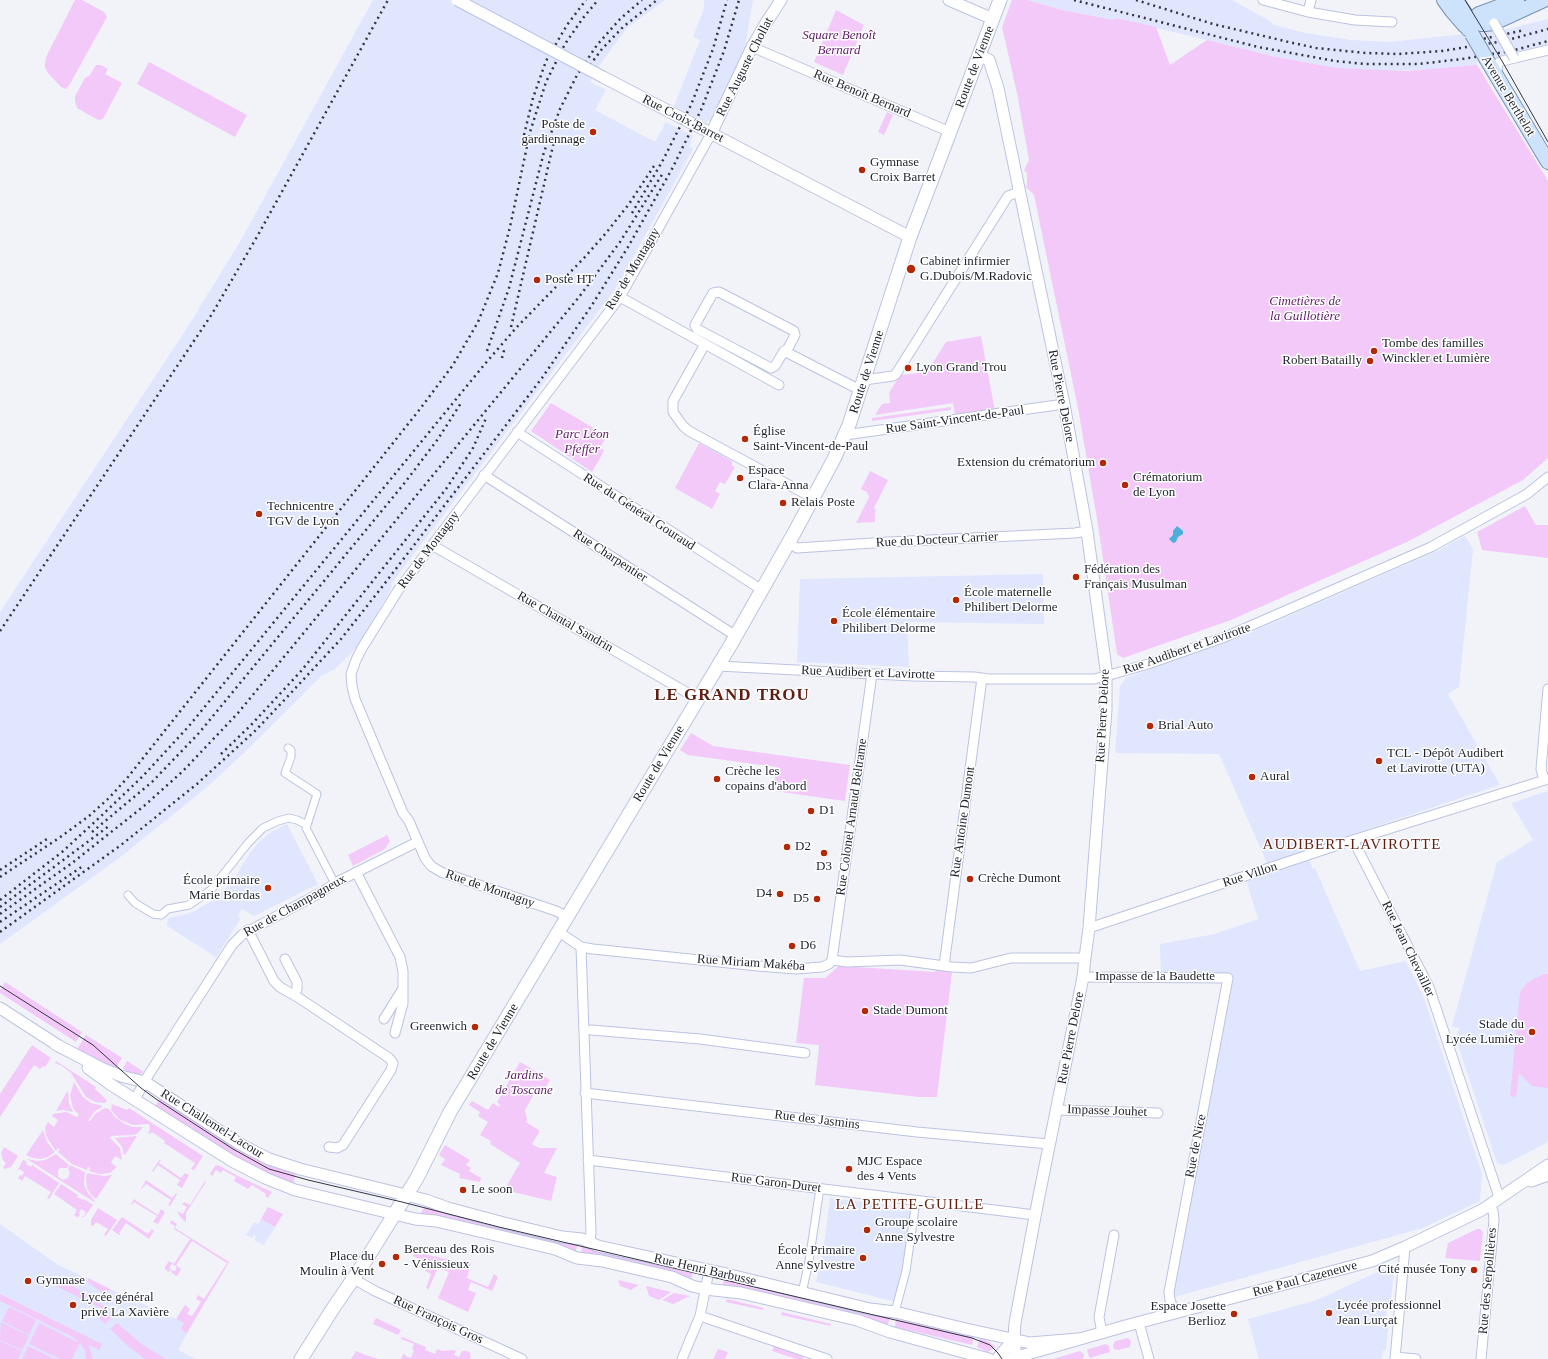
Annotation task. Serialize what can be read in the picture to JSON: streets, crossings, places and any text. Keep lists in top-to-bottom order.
{
  "streets": {
    "main road": ["Route de Vienne", "Avenue Berthelot"],
    "street": [
      "Rue Auguste Chollat",
      "Rue Benoît Bernard",
      "Rue Croix Barret",
      "Rue de Montagny",
      "Rue Pierre Delore",
      "Rue Saint-Vincent-de-Paul",
      "Rue du Général Gouraud",
      "Rue du Docteur Carrier",
      "Rue Charpentier",
      "Rue Chantal Sandrin",
      "Rue Audibert et Lavirotte",
      "Rue Colonel Arnaud Beltrame",
      "Rue Antoine Dumont",
      "Rue Villon",
      "Rue de Champagneux",
      "Rue Jean Chevailler",
      "Rue Miriam Makéba",
      "Impasse de la Baudette",
      "Impasse Jouhet",
      "Rue des Jasmins",
      "Rue Challemel-Lacour",
      "Rue de Nice",
      "Rue Garon-Duret",
      "Rue Henri Barbusse",
      "Rue Paul Cazeneuve",
      "Rue des Serpollières",
      "Rue François Gros"
    ]
  },
  "crossings": [
    ["Rue Auguste Chollat", "Rue Benoît Bernard"],
    ["Rue Auguste Chollat", "Rue Croix Barret"],
    ["Rue Auguste Chollat", "Rue de Montagny"],
    ["Route de Vienne", "Rue Benoît Bernard"],
    ["Route de Vienne", "Rue Croix Barret"],
    ["Route de Vienne", "Rue de Montagny"],
    ["Route de Vienne", "Rue Pierre Delore"],
    ["Route de Vienne", "Rue Saint-Vincent-de-Paul"],
    ["Route de Vienne", "Rue du Général Gouraud"],
    ["Route de Vienne", "Rue du Docteur Carrier"],
    ["Route de Vienne", "Rue Charpentier"],
    ["Route de Vienne", "Rue Chantal Sandrin"],
    ["Route de Vienne", "Rue Audibert et Lavirotte"],
    ["Route de Vienne", "Rue Challemel-Lacour"],
    ["Route de Vienne", "Rue Henri Barbusse"],
    ["Route de Vienne", "Rue François Gros"],
    ["Rue Croix Barret", "Rue de Montagny"],
    ["Rue de Montagny", "Rue du Général Gouraud"],
    ["Rue de Montagny", "Rue Charpentier"],
    ["Rue de Montagny", "Rue Chantal Sandrin"],
    ["Rue de Montagny", "Rue de Champagneux"],
    ["Rue Pierre Delore", "Rue Saint-Vincent-de-Paul"],
    ["Rue Pierre Delore", "Rue du Docteur Carrier"],
    ["Rue Pierre Delore", "Rue Audibert et Lavirotte"],
    ["Rue Pierre Delore", "Rue Villon"],
    ["Rue Pierre Delore", "Rue Miriam Makéba"],
    ["Rue Pierre Delore", "Impasse de la Baudette"],
    ["Rue Pierre Delore", "Impasse Jouhet"],
    ["Rue Pierre Delore", "Rue des Jasmins"],
    ["Rue Pierre Delore", "Rue Garon-Duret"],
    ["Rue Pierre Delore", "Rue Henri Barbusse"],
    ["Rue Pierre Delore", "Rue Paul Cazeneuve"],
    ["Rue Audibert et Lavirotte", "Rue Colonel Arnaud Beltrame"],
    ["Rue Audibert et Lavirotte", "Rue Antoine Dumont"],
    ["Rue Colonel Arnaud Beltrame", "Rue Miriam Makéba"],
    ["Rue Antoine Dumont", "Rue Miriam Makéba"],
    ["Rue Villon", "Rue Jean Chevailler"],
    ["Rue de Champagneux", "Rue Challemel-Lacour"],
    ["Rue Jean Chevailler", "Rue Paul Cazeneuve"],
    ["Rue Jean Chevailler", "Rue des Serpollières"],
    ["Impasse de la Baudette", "Rue de Nice"],
    ["Rue Challemel-Lacour", "Rue Henri Barbusse"],
    ["Rue de Nice", "Rue Paul Cazeneuve"],
    ["Rue Henri Barbusse", "Rue Paul Cazeneuve"],
    ["Rue Paul Cazeneuve", "Rue des Serpollières"]
  ],
  "districts": ["LE GRAND TROU", "AUDIBERT-LAVIROTTE", "LA PETITE-GUILLE"],
  "parks": [
    "Square Benoît Bernard",
    "Cimetières de la Guillotière",
    "Parc Léon Pfeffer",
    "Jardins de Toscane"
  ],
  "places": [
    "Poste de gardiennage",
    "Gymnase Croix Barret",
    "Cabinet infirmier G.Dubois/M.Radovic",
    "Poste HT",
    "Tombe des familles Winckler et Lumière",
    "Robert Batailly",
    "Lyon Grand Trou",
    "Église Saint-Vincent-de-Paul",
    "Extension du crématorium",
    "Espace Clara-Anna",
    "Crématorium de Lyon",
    "Relais Poste",
    "Technicentre TGV de Lyon",
    "Fédération des Français Musulman",
    "École maternelle Philibert Delorme",
    "École élémentaire Philibert Delorme",
    "Brial Auto",
    "TCL - Dépôt Audibert et Lavirotte (UTA)",
    "Aural",
    "Crèche les copains d'abord",
    "D1",
    "D2",
    "D3",
    "Crèche Dumont",
    "École primaire Marie Bordas",
    "D4",
    "D5",
    "D6",
    "Stade Dumont",
    "Greenwich",
    "Stade du Lycée Lumière",
    "MJC Espace des 4 Vents",
    "Le soon",
    "Groupe scolaire Anne Sylvestre",
    "Berceau des Rois - Vénissieux",
    "École Primaire Anne Sylvestre",
    "Place du Moulin à Vent",
    "Cité musée Tony",
    "Gymnase",
    "Lycée général privé La Xavière",
    "Lycée professionnel Jean Lurçat",
    "Espace Josette Berlioz"
  ]
}
